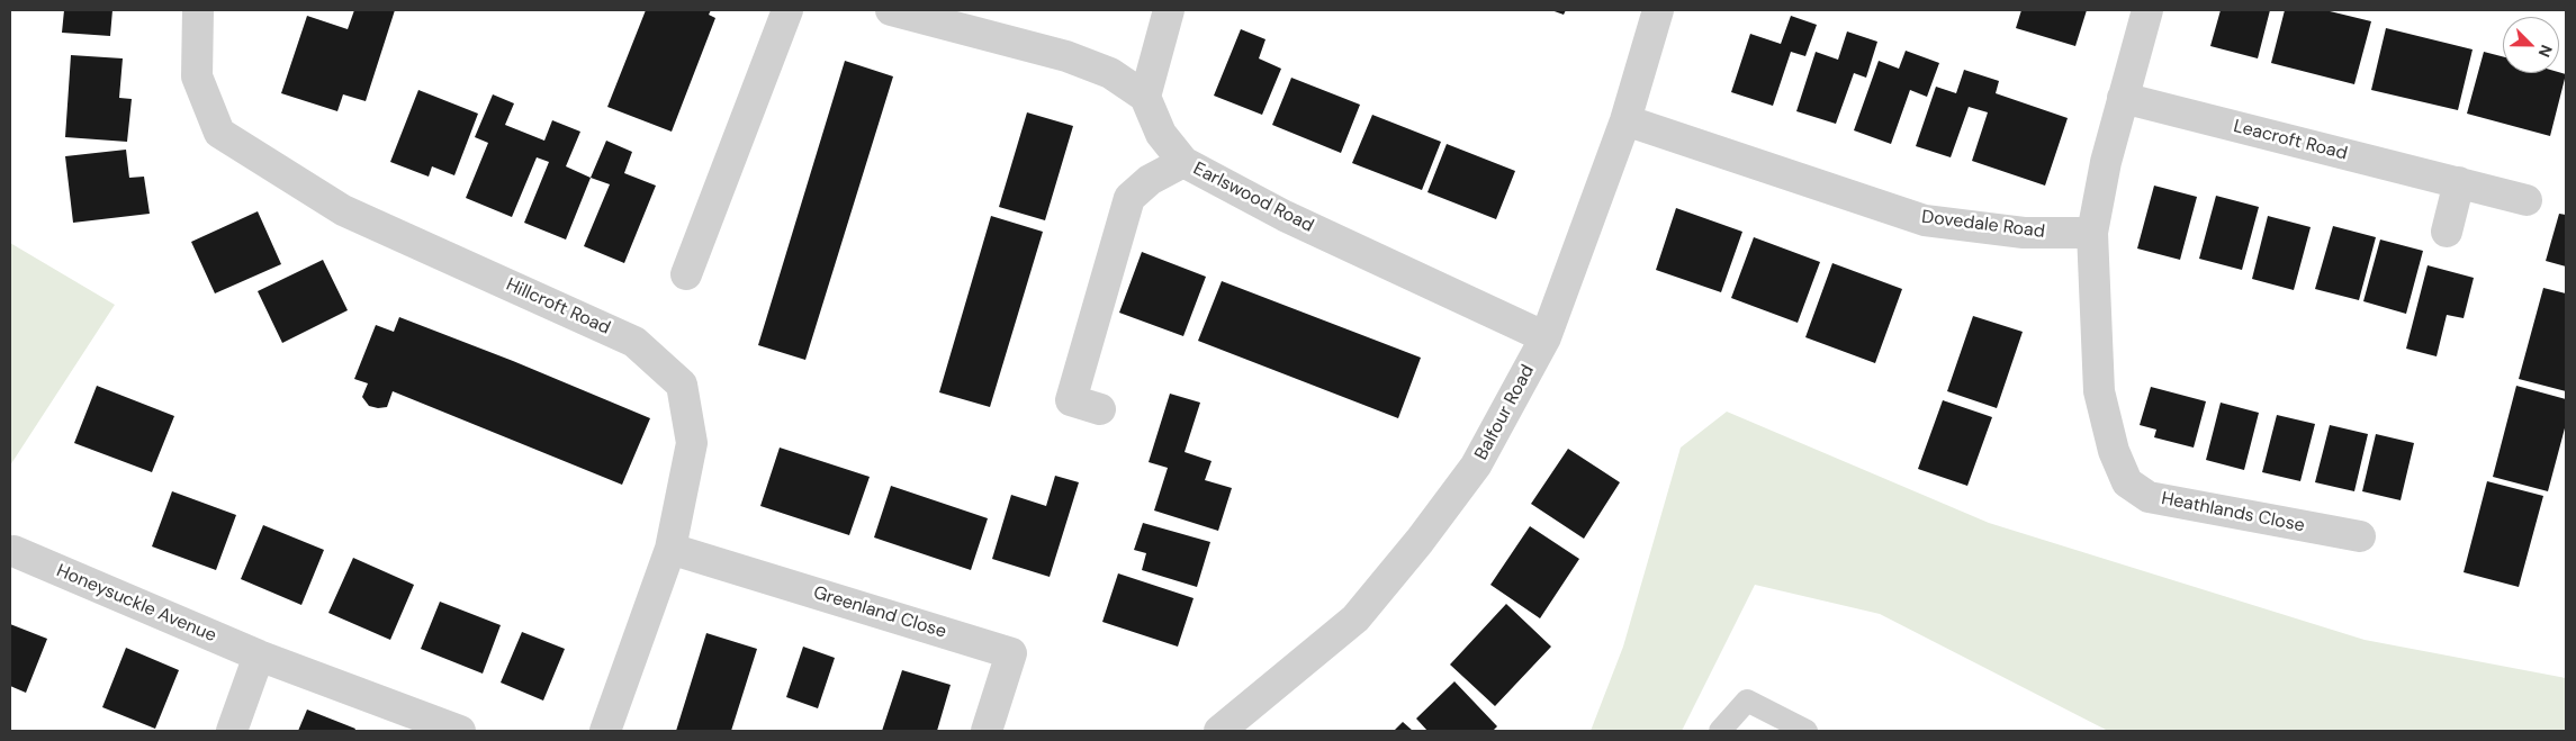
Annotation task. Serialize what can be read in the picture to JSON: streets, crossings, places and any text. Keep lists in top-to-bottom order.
{
  "streets": {
    "street": [
      "Leacroft Road",
      "Earlswood Road",
      "Dovedale Road",
      "Hillcroft Road",
      "Balfour Road",
      "Heathlands Close",
      "Honeysuckle Avenue",
      "Greenland Close"
    ]
  },
  "crossings": [
    ["Earlswood Road", "Balfour Road"],
    ["Dovedale Road", "Balfour Road"],
    ["Dovedale Road", "Heathlands Close"],
    ["Hillcroft Road", "Greenland Close"]
  ],
  "north": "bottom right"
}
